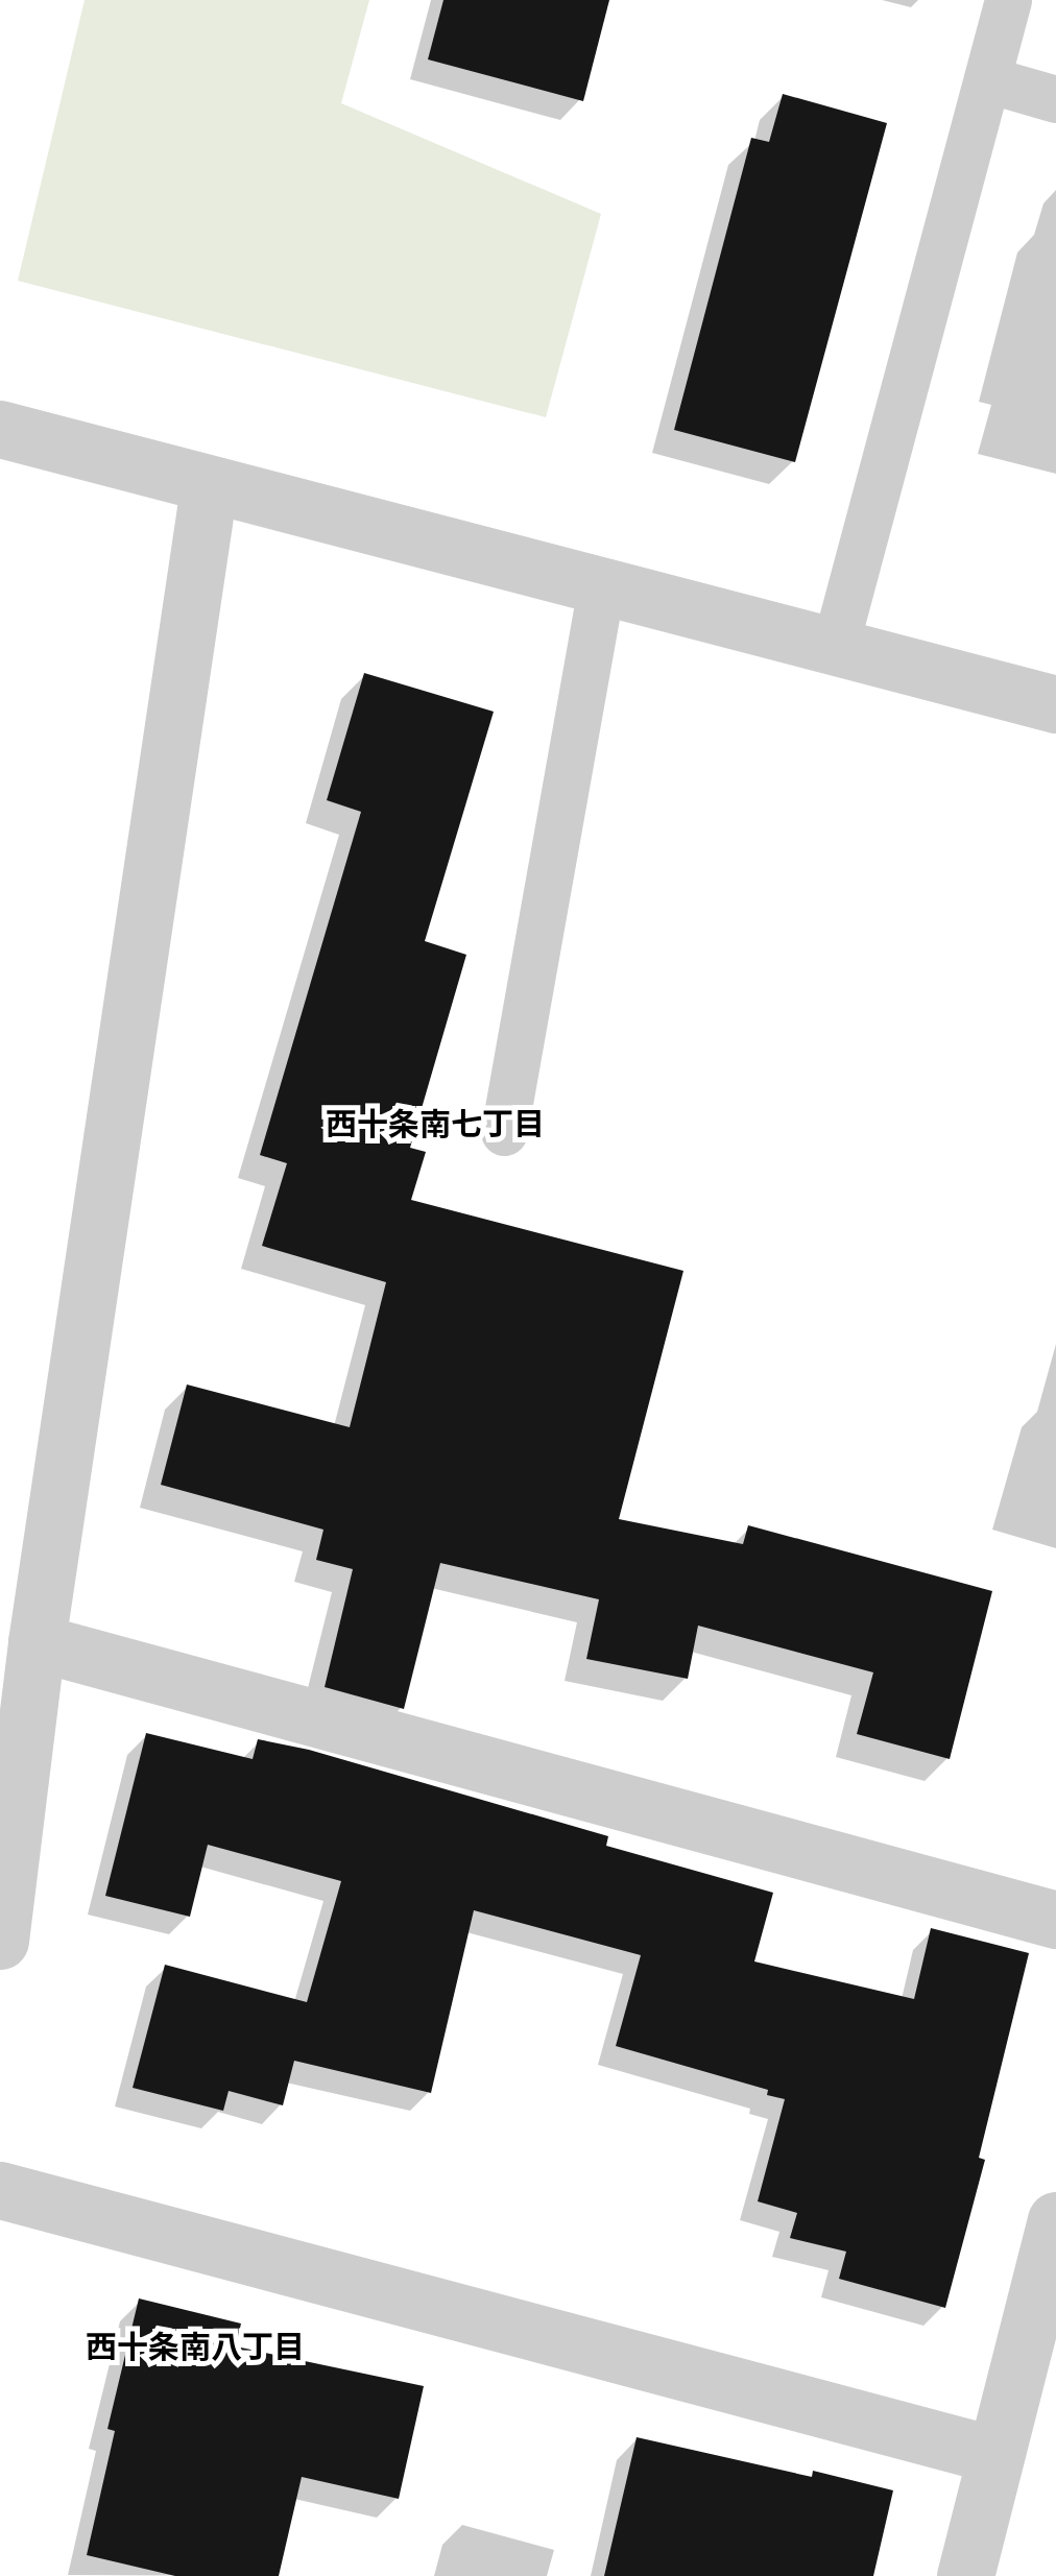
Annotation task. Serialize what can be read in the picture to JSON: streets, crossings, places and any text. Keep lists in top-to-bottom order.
{
  "districts": ["西十条南七丁目", "西十条南八丁目"]
}
